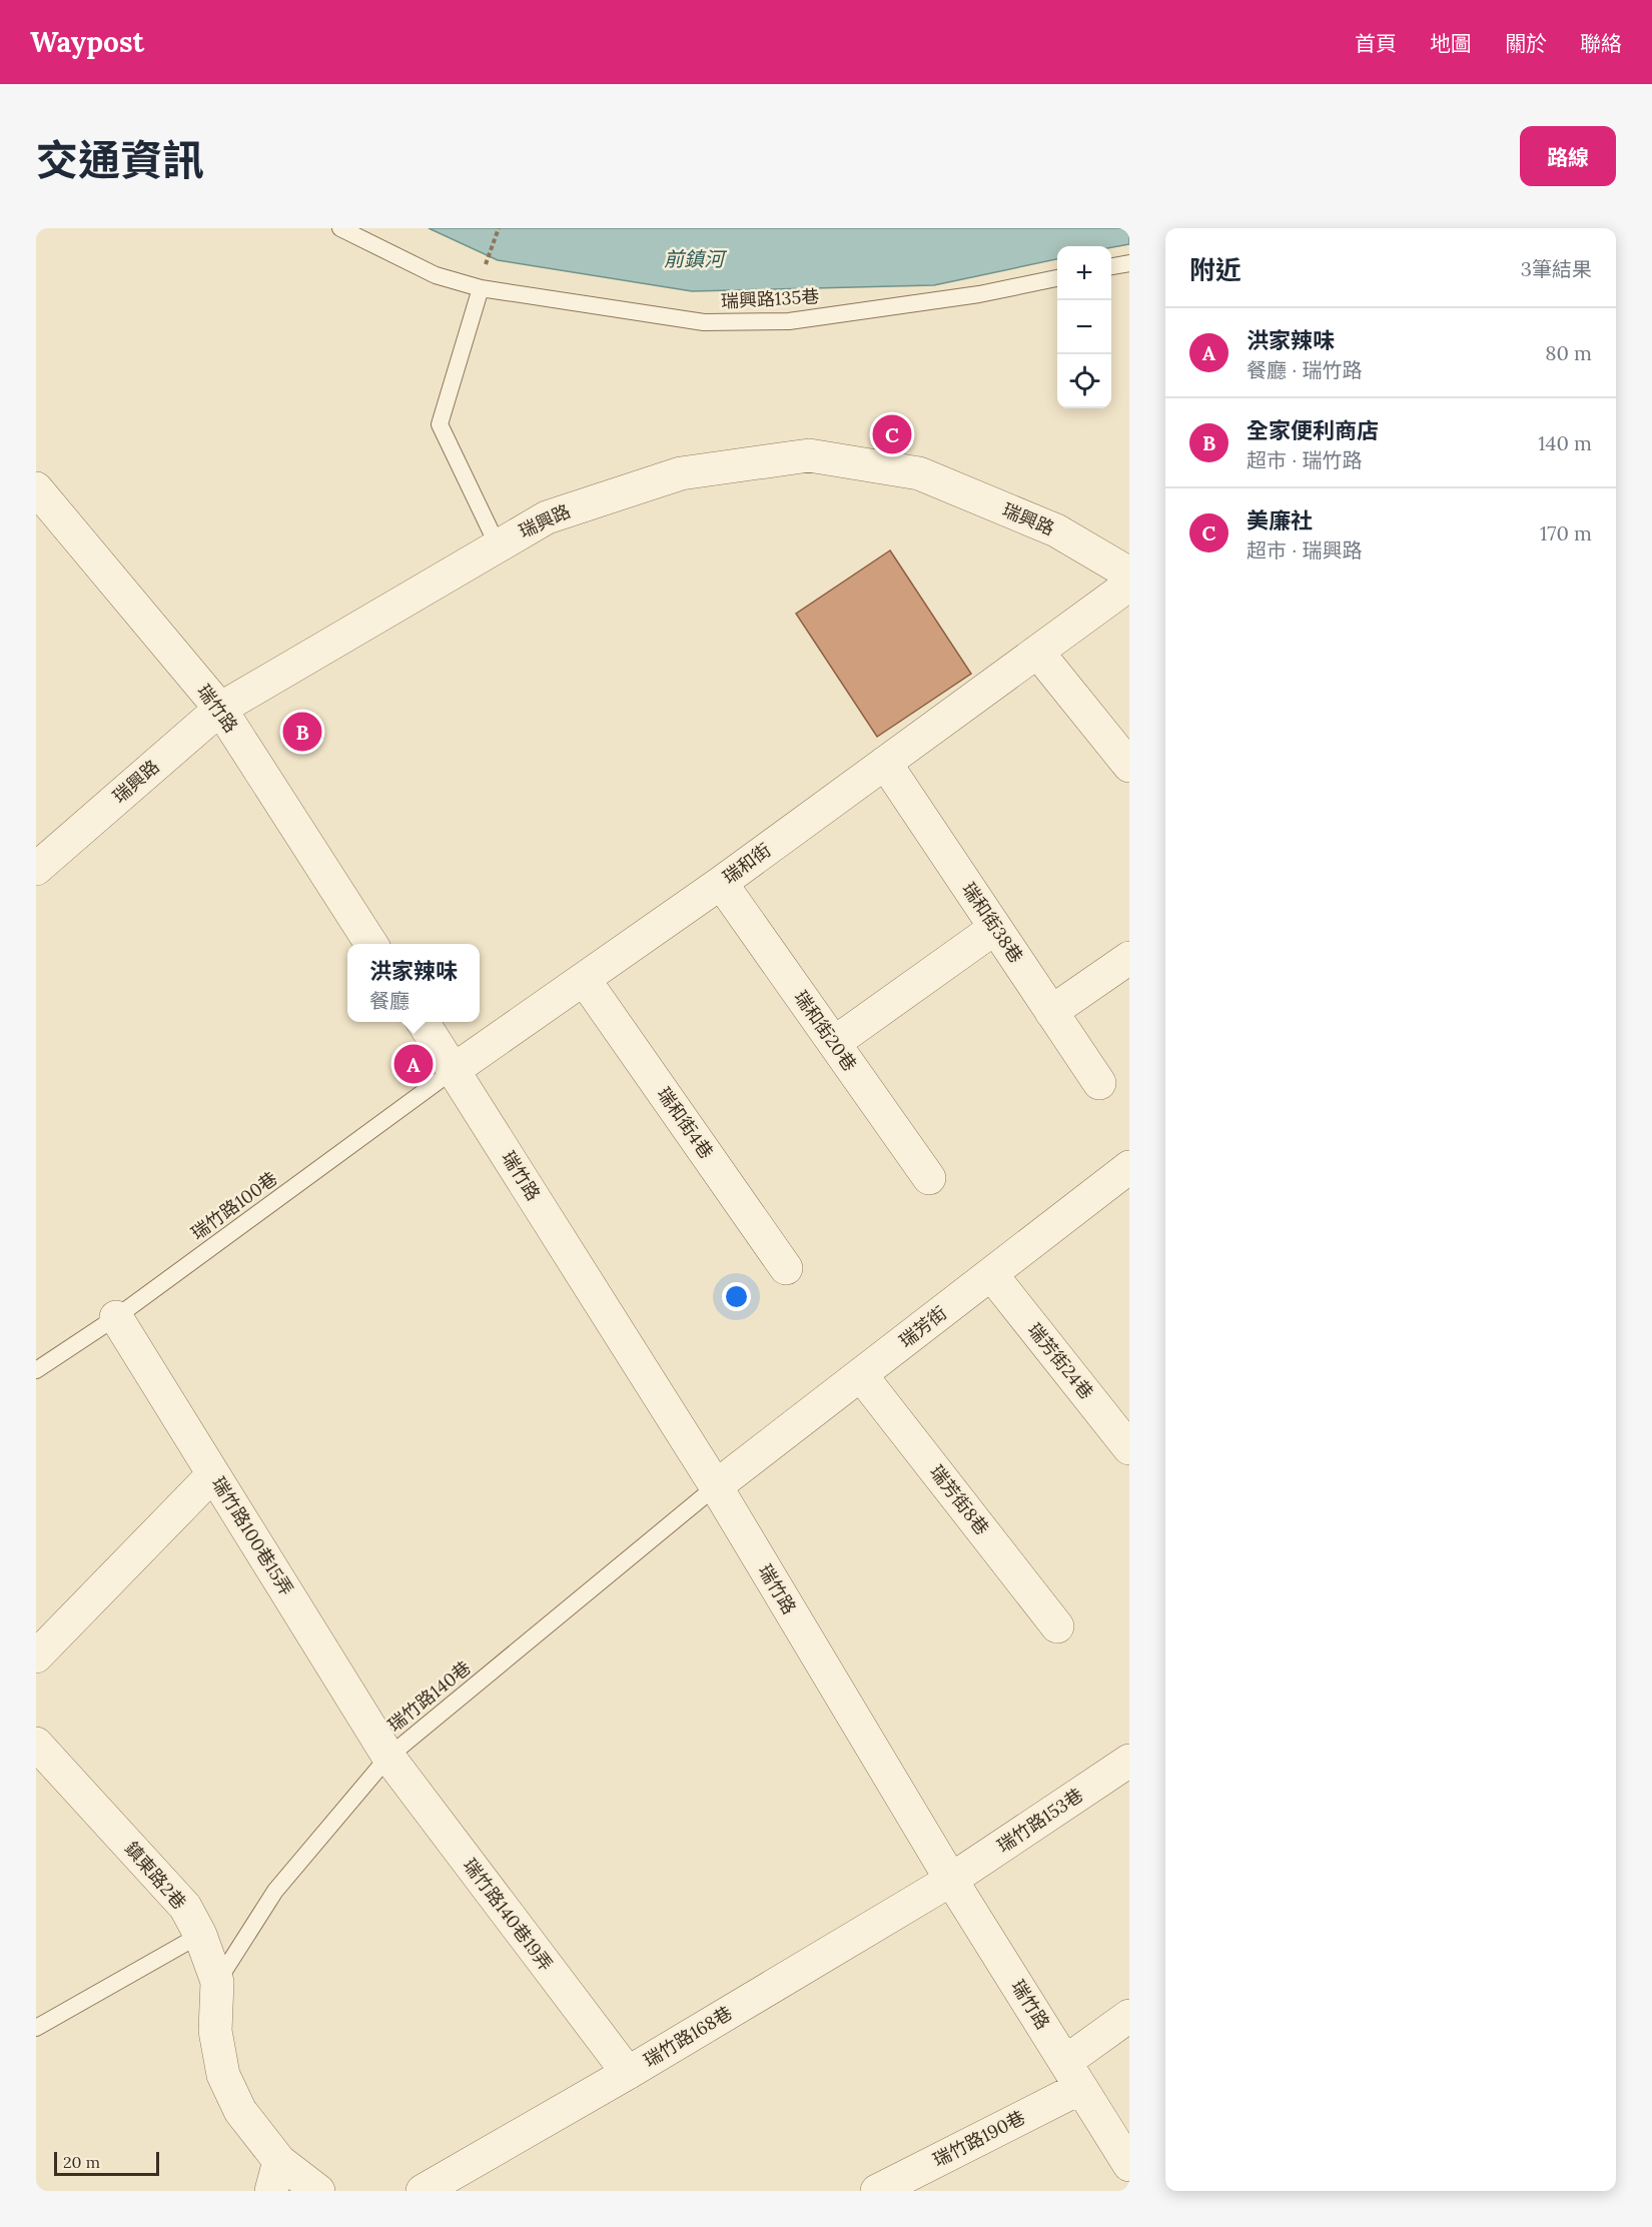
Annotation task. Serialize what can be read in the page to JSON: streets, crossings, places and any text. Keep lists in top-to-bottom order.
{
  "streets": {
    "street": [
      "瑞興路",
      "瑞竹路",
      "瑞和街",
      "瑞和街38巷",
      "瑞和街20巷",
      "瑞和街4巷",
      "瑞芳街",
      "瑞芳街24巷",
      "瑞芳街8巷",
      "瑞竹路100巷15弄",
      "瑞竹路153巷",
      "鎮東路2巷",
      "瑞竹路140巷19弄",
      "瑞竹路168巷",
      "瑞竹路190巷"
    ],
    "lane": ["瑞興路135巷", "瑞竹路100巷", "瑞竹路140巷"]
  },
  "crossings": [
    ["瑞興路", "瑞竹路"],
    ["瑞竹路", "瑞和街"],
    ["瑞竹路", "瑞竹路100巷"],
    ["瑞竹路", "瑞芳街"],
    ["瑞竹路", "瑞竹路140巷"],
    ["瑞竹路", "瑞竹路153巷"],
    ["瑞竹路", "瑞竹路168巷"],
    ["瑞竹路", "瑞竹路190巷"],
    ["瑞和街", "瑞和街38巷"],
    ["瑞和街", "瑞和街20巷"],
    ["瑞和街", "瑞和街4巷"],
    ["瑞和街", "瑞竹路100巷"],
    ["瑞竹路100巷", "瑞竹路100巷15弄"],
    ["瑞芳街", "瑞芳街24巷"],
    ["瑞芳街", "瑞芳街8巷"],
    ["瑞芳街", "瑞竹路140巷"],
    ["瑞竹路100巷15弄", "瑞竹路140巷"],
    ["瑞竹路100巷15弄", "瑞竹路140巷19弄"],
    ["瑞竹路140巷", "鎮東路2巷"],
    ["瑞竹路140巷", "瑞竹路140巷19弄"],
    ["瑞竹路153巷", "瑞竹路168巷"],
    ["瑞竹路140巷19弄", "瑞竹路168巷"]
  ],
  "water": ["前鎮河"],
  "scale_bar": "20 m",
  "page": {
    "header": "Waypost",
    "nav": [
      "首頁",
      "地圖",
      "關於",
      "聯絡"
    ],
    "title": "交通資訊",
    "buttons": "路線",
    "heading": ["附近", "3筆結果"],
    "map_buttons": ["+", "−"],
    "list": [
      {
        "mark": "A",
        "name": "洪家辣味",
        "note": "餐廳 · 瑞竹路",
        "value": "80 m"
      },
      {
        "mark": "B",
        "name": "全家便利商店",
        "note": "超市 · 瑞竹路",
        "value": "140 m"
      },
      {
        "mark": "C",
        "name": "美廉社",
        "note": "超市 · 瑞興路",
        "value": "170 m"
      }
    ],
    "pins": ["C", "B", "A"],
    "popup": ["洪家辣味", "餐廳"],
    "scale": "20 m"
  }
}
